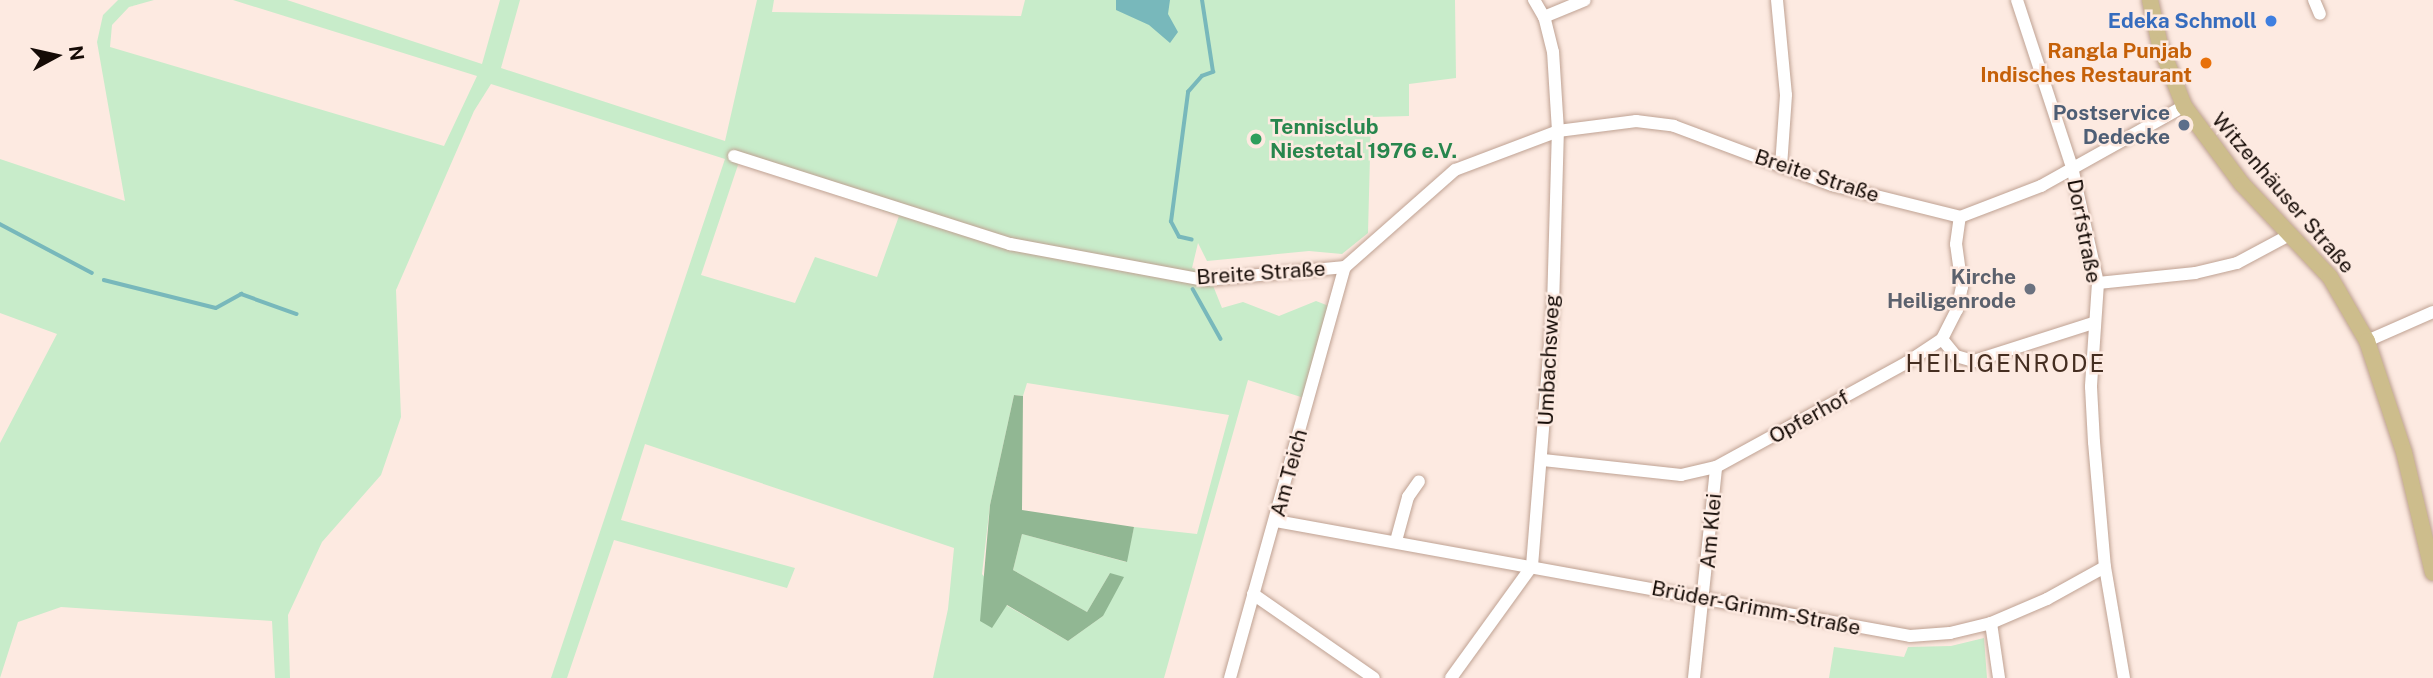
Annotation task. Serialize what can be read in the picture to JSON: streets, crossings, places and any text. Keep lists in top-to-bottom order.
{
  "streets": {
    "main road": ["Witzenhäuser Straße"],
    "street": [
      "Breite Straße",
      "Dorfstraße",
      "Umbachsweg",
      "Opferhof",
      "Am Teich",
      "Am Klei",
      "Brüder-Grimm-Straße"
    ]
  },
  "crossings": [
    ["Breite Straße", "Umbachsweg"],
    ["Breite Straße", "Am Teich"],
    ["Dorfstraße", "Brüder-Grimm-Straße"],
    ["Umbachsweg", "Opferhof"],
    ["Umbachsweg", "Brüder-Grimm-Straße"],
    ["Opferhof", "Am Klei"],
    ["Am Teich", "Brüder-Grimm-Straße"],
    ["Am Klei", "Brüder-Grimm-Straße"]
  ],
  "districts": ["HEILIGENRODE"],
  "places": [
    "Edeka Schmoll",
    "Rangla Punjab Indisches Restaurant",
    "Postservice Dedecke",
    "Tennisclub Niestetal 1976 e.V.",
    "Kirche Heiligenrode"
  ],
  "north": "right"
}
